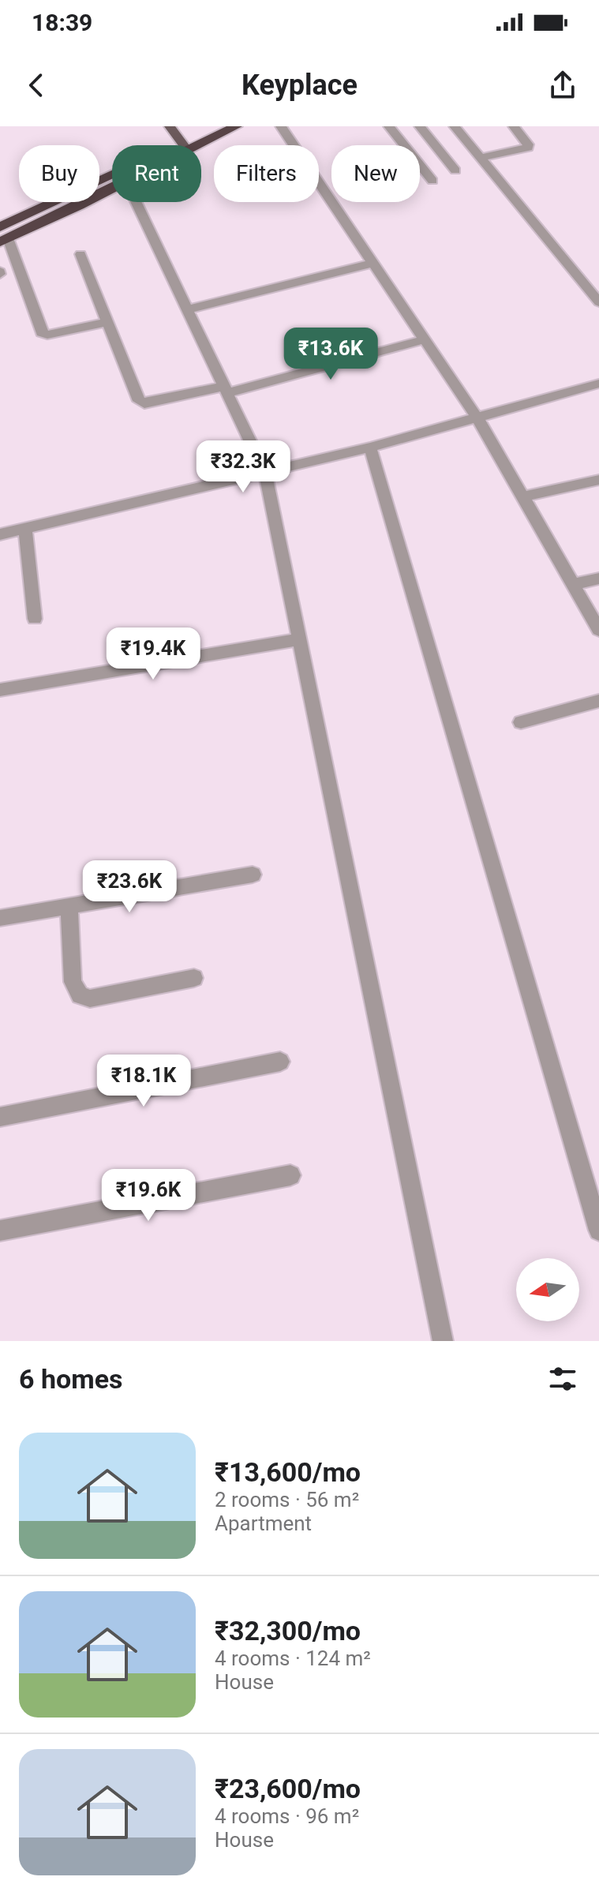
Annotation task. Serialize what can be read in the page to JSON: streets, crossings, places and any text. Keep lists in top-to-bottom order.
{
  "north": "left",
  "page": {
    "status": "18:39",
    "header": "Keyplace",
    "chip": [
      "Buy",
      "Rent",
      "Filters",
      "New"
    ],
    "price": [
      "₹13.6K",
      "₹32.3K",
      "₹19.4K",
      "₹23.6K",
      "₹18.1K",
      "₹19.6K"
    ],
    "heading": "6 homes",
    "list": [
      {
        "name": "₹13,600/mo",
        "note": "2 rooms · 56 m² · Apartment"
      },
      {
        "name": "₹32,300/mo",
        "note": "4 rooms · 124 m² · House"
      },
      {
        "name": "₹23,600/mo",
        "note": "4 rooms · 96 m² · House"
      }
    ]
  }
}
